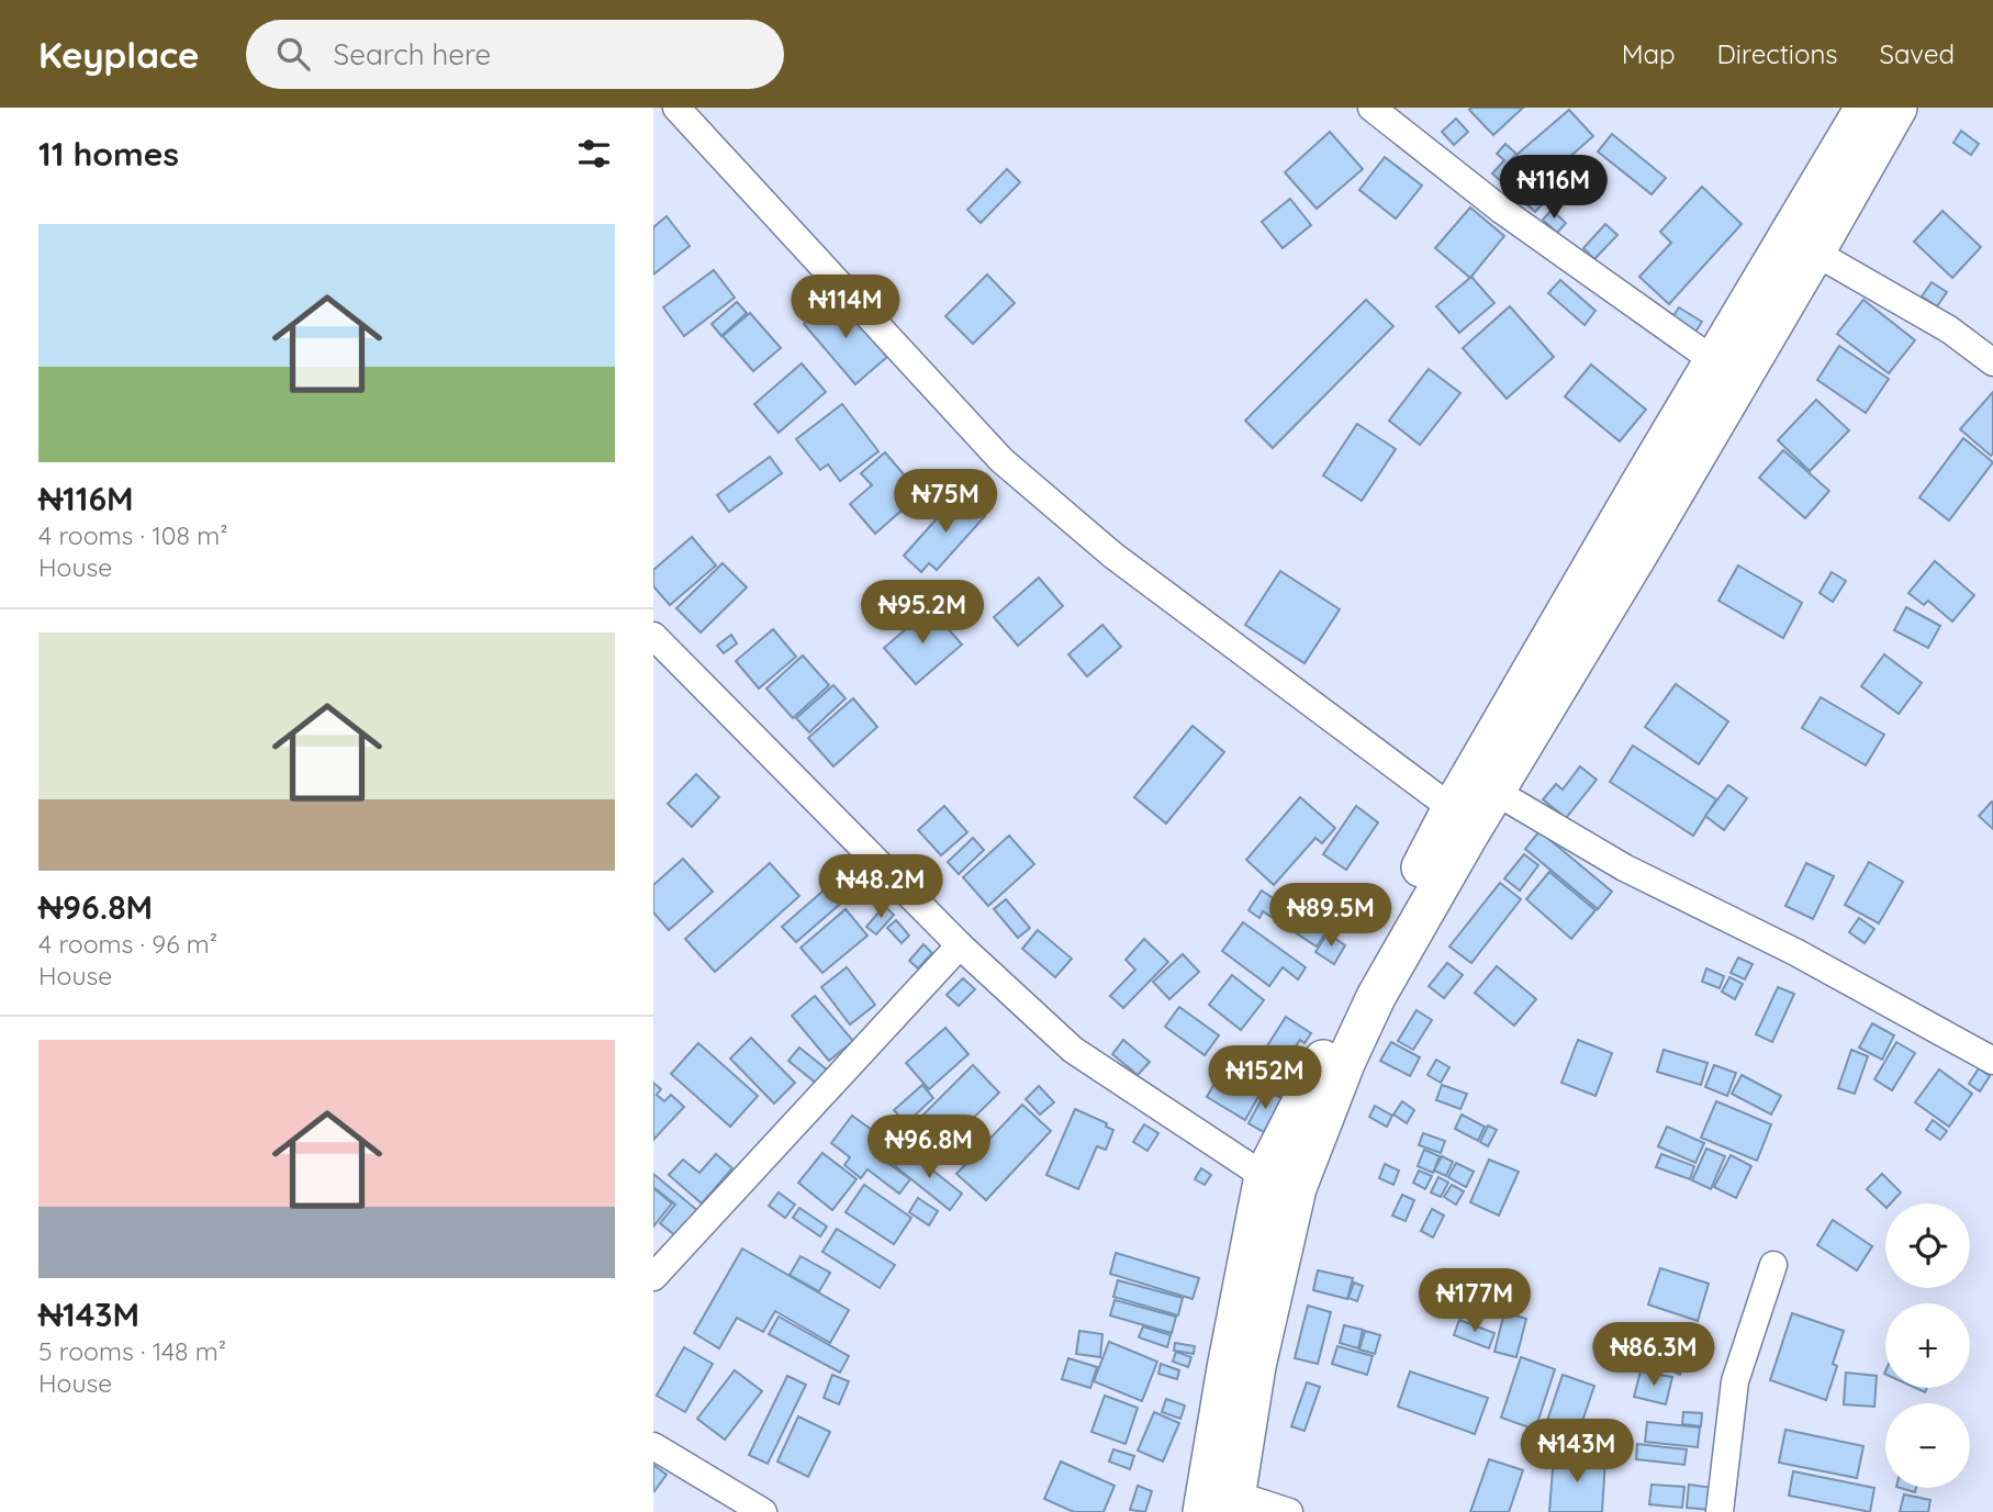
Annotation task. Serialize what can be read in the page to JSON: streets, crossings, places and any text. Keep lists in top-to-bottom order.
{
  "page": {
    "header": "Keyplace",
    "search": "Search here",
    "nav": ["Map", "Directions", "Saved"],
    "heading": "11 homes",
    "price": [
      "₦116M",
      "₦114M",
      "₦75M",
      "₦95.2M",
      "₦48.2M",
      "₦89.5M",
      "₦152M",
      "₦96.8M",
      "₦177M",
      "₦86.3M",
      "₦143M"
    ],
    "list": [
      {
        "name": "₦116M",
        "note": "4 rooms · 108 m² · House"
      },
      {
        "name": "₦96.8M",
        "note": "4 rooms · 96 m² · House"
      },
      {
        "name": "₦143M",
        "note": "5 rooms · 148 m² · House"
      }
    ],
    "map_buttons": ["+", "−"]
  }
}
